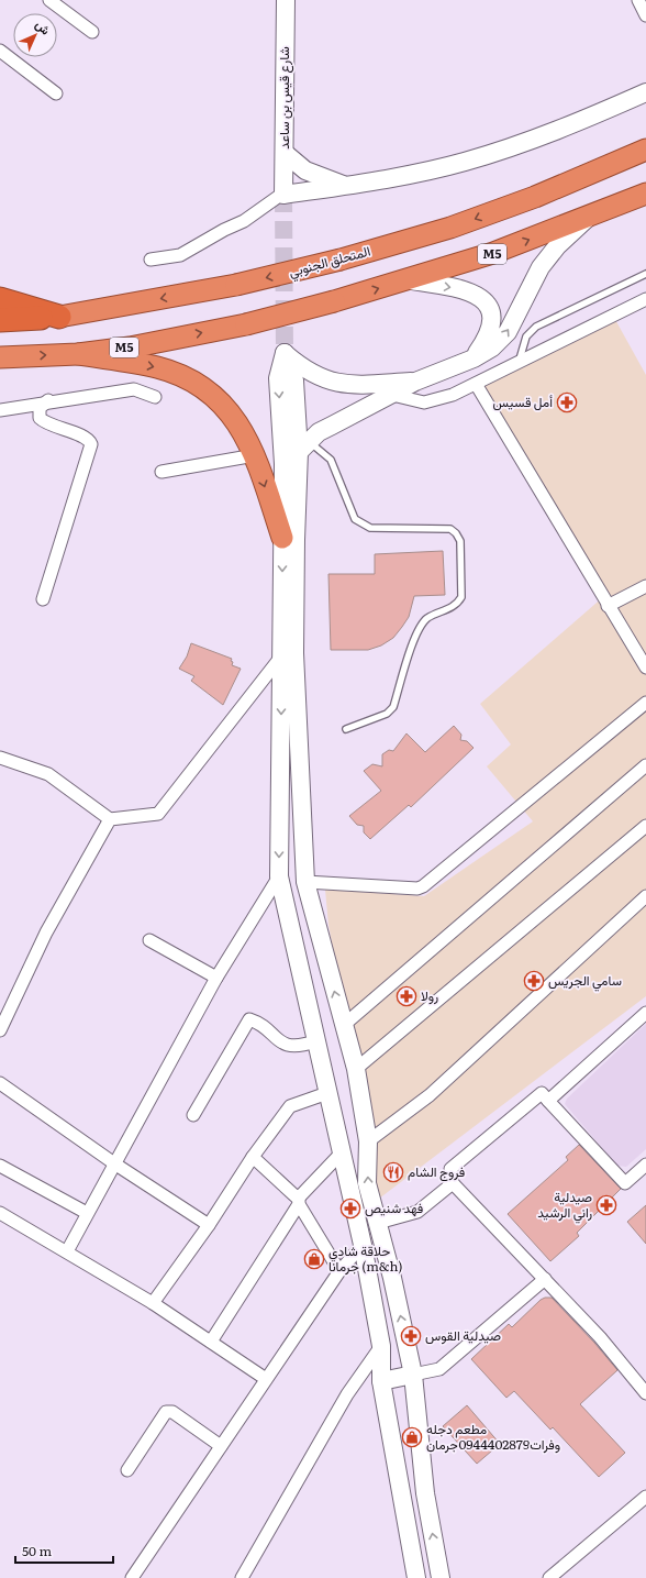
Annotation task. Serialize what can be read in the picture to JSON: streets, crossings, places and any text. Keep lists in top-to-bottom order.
{
  "streets": {
    "highway": ["M5", "المتحلق الجنوبي"],
    "main road": ["شارع قيس بن ساعد"]
  },
  "places": {
    "pharmacy": [
      "أمل قسيس",
      "سامي الجريس",
      "رولا",
      "صيدلية راني الرشيد",
      "فهد شنيص",
      "صيدلية القوس"
    ],
    "restaurant": ["فروج الشام"],
    "shop": ["حلاقة شادي جرمانا (m&h)", "مطعم دجله وفرات0944402879جرمان"]
  },
  "scale_bar": "50 m",
  "north": "top right"
}
